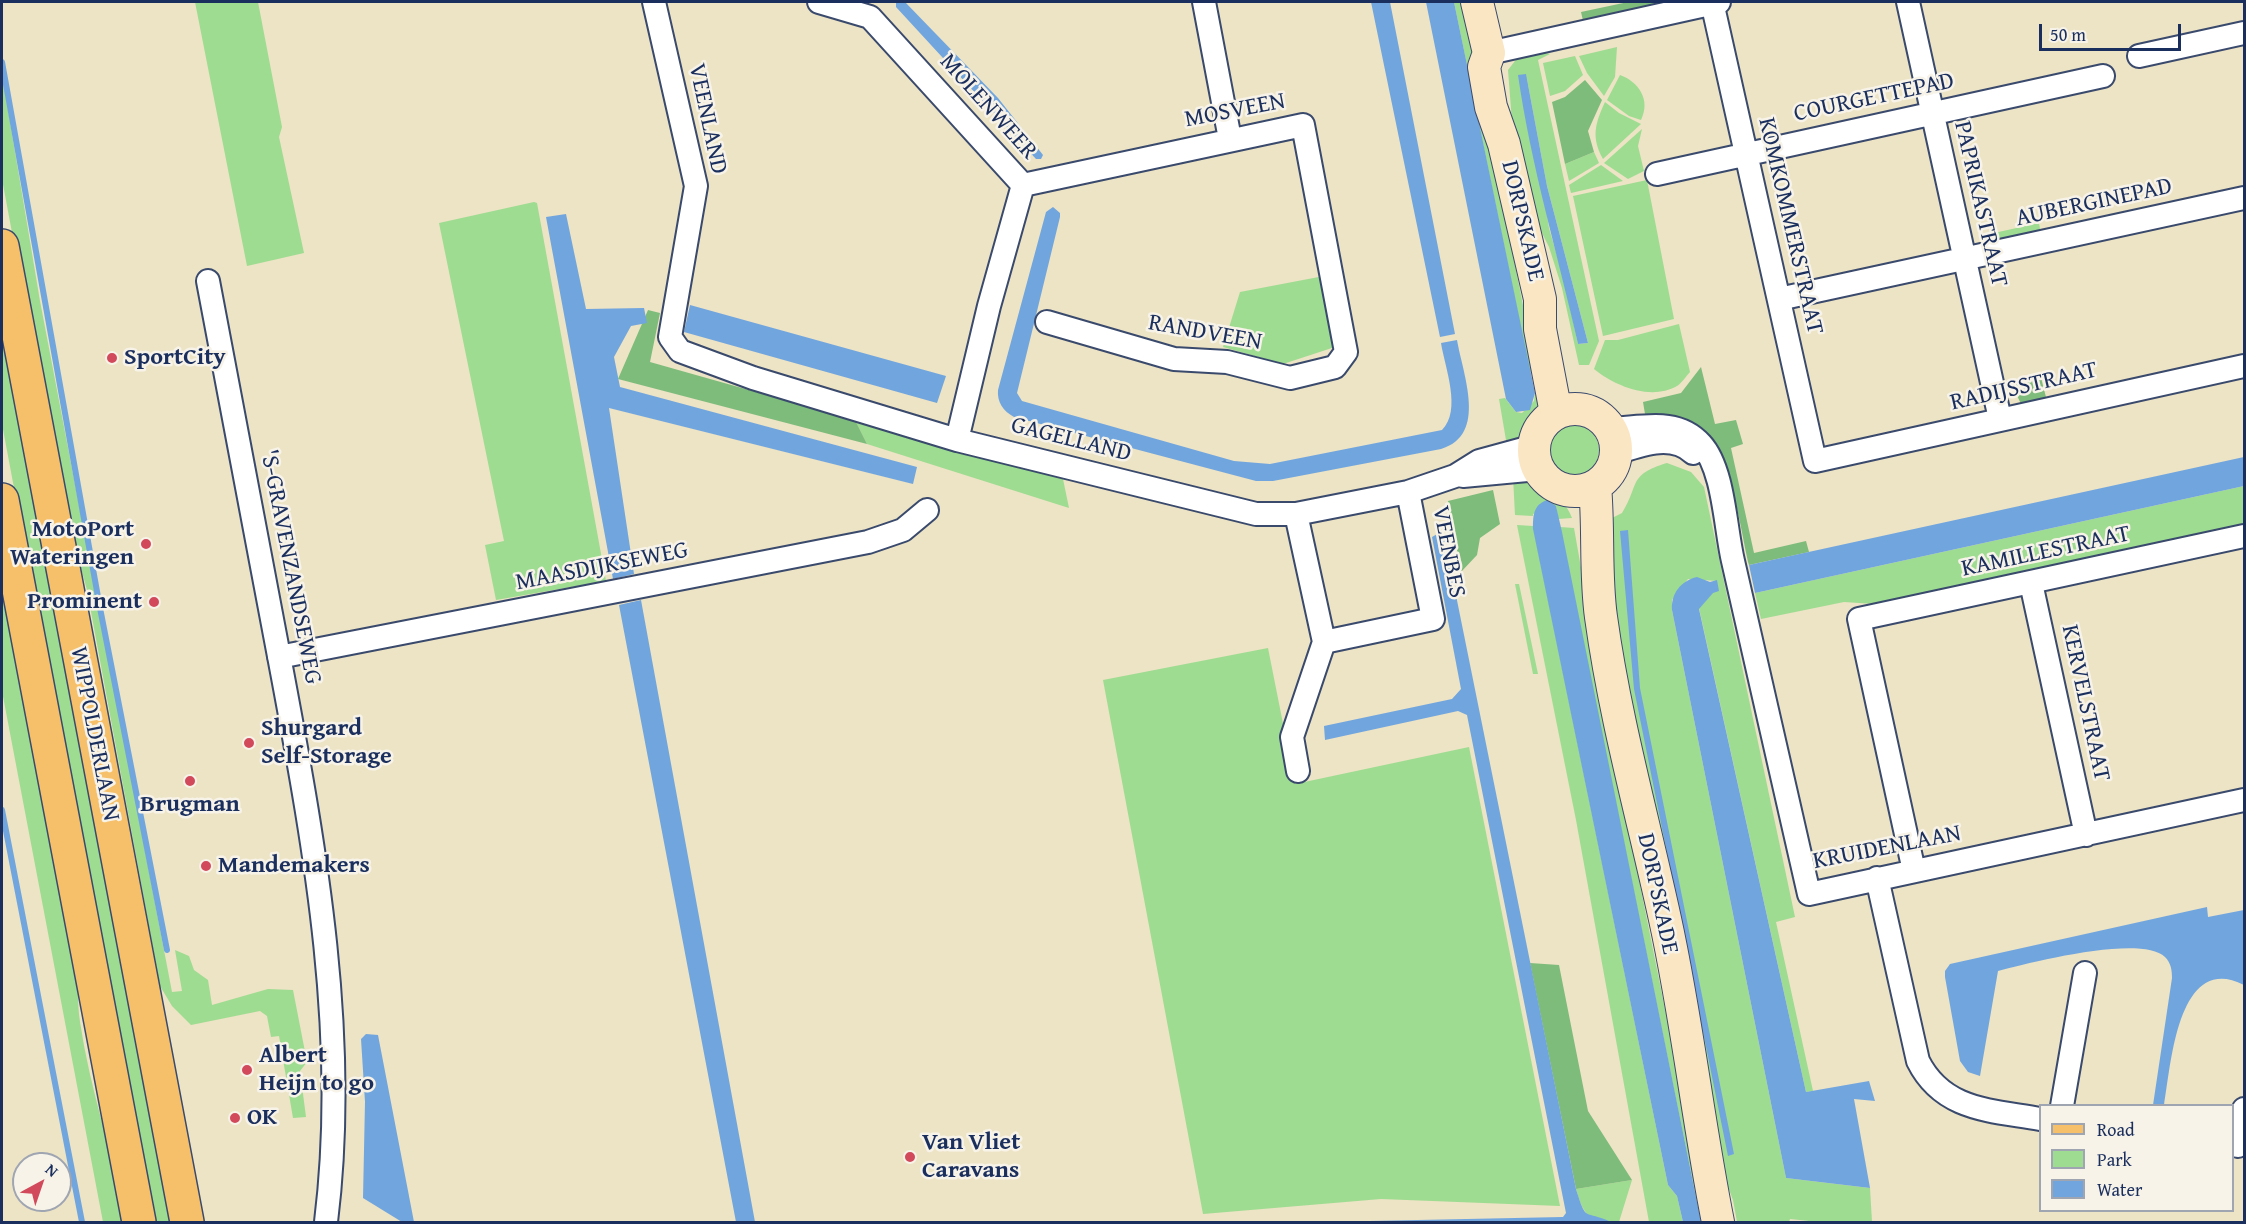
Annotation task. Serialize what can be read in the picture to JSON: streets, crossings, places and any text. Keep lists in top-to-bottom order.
{
  "streets": {
    "main road": ["DORPSKADE", "WIPPOLDERLAAN"],
    "street": [
      "COURGETTEPAD",
      "MOLENWEER",
      "MOSVEEN",
      "VEENLAND",
      "AUBERGINEPAD",
      "PAPRIKASTRAAT",
      "KOMKOMMERSTRAAT",
      "RANDVEEN",
      "RADIJSSTRAAT",
      "GAGELLAND",
      "VEENBES",
      "KAMILLESTRAAT",
      "'S-GRAVENZANDSEWEG",
      "MAASDIJKSEWEG",
      "KERVELSTRAAT",
      "KRUIDENLAAN"
    ]
  },
  "crossings": [
    ["COURGETTEPAD", "PAPRIKASTRAAT"],
    ["COURGETTEPAD", "KOMKOMMERSTRAAT"],
    ["MOLENWEER", "MOSVEEN"],
    ["MOLENWEER", "GAGELLAND"],
    ["MOSVEEN", "RANDVEEN"],
    ["VEENLAND", "GAGELLAND"],
    ["AUBERGINEPAD", "PAPRIKASTRAAT"],
    ["AUBERGINEPAD", "KOMKOMMERSTRAAT"],
    ["PAPRIKASTRAAT", "RADIJSSTRAAT"],
    ["DORPSKADE", "GAGELLAND"],
    ["DORPSKADE", "KRUIDENLAAN"],
    ["KOMKOMMERSTRAAT", "RADIJSSTRAAT"],
    ["GAGELLAND", "VEENBES"],
    ["GAGELLAND", "KRUIDENLAAN"],
    ["KAMILLESTRAAT", "KERVELSTRAAT"],
    ["KAMILLESTRAAT", "KRUIDENLAAN"],
    ["'S-GRAVENZANDSEWEG", "MAASDIJKSEWEG"],
    ["KERVELSTRAAT", "KRUIDENLAAN"]
  ],
  "places": [
    "SportCity",
    "MotoPort Wateringen",
    "Prominent",
    "Shurgard Self-Storage",
    "Brugman",
    "Mandemakers",
    "Albert Heijn to go",
    "OK",
    "Van Vliet Caravans"
  ],
  "legend": ["Road", "Park", "Water"],
  "scale_bar": "50 m",
  "north": "top right"
}
